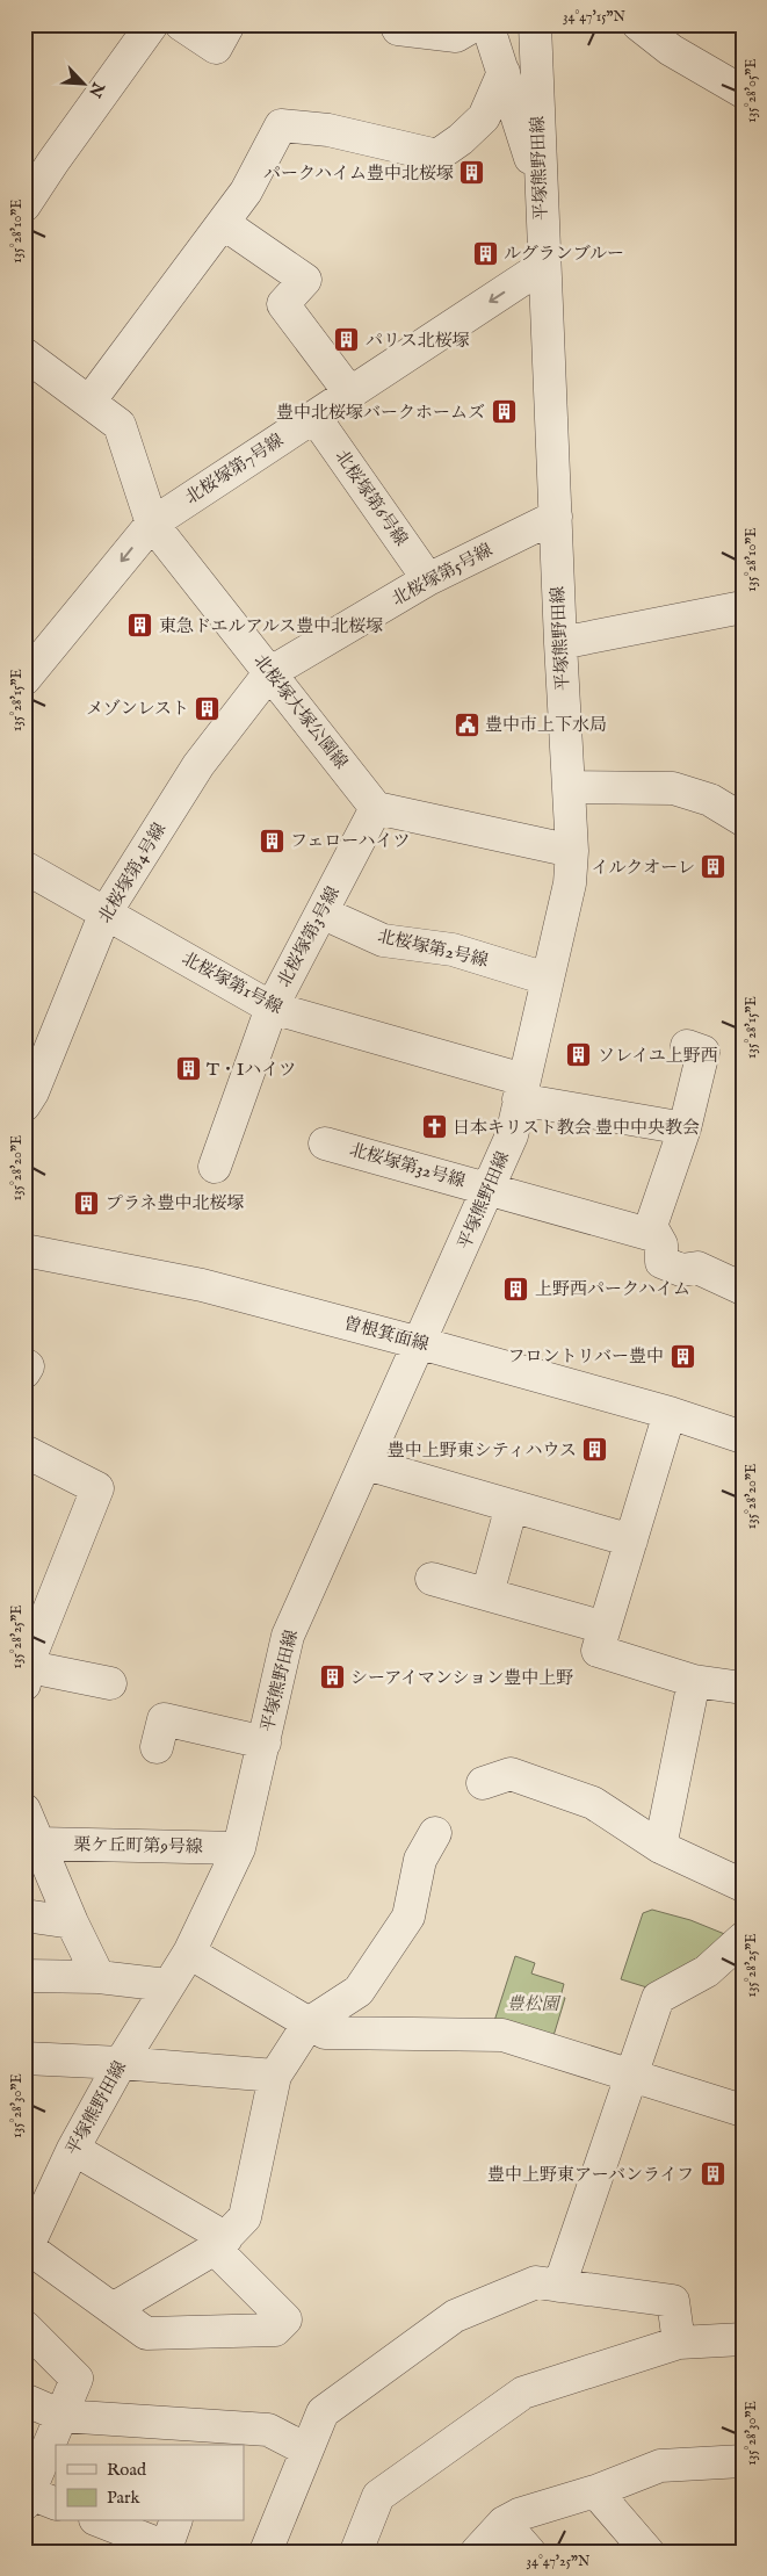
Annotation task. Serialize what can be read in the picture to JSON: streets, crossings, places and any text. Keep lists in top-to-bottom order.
{
  "streets": {
    "street": [
      "平塚熊野田線",
      "北桜塚第7号線",
      "北桜塚第6号線",
      "北桜塚第5号線",
      "北桜塚大塚公園線",
      "北桜塚第4号線",
      "北桜塚第3号線",
      "北桜塚第2号線",
      "北桜塚第1号線",
      "北桜塚第32号線",
      "曽根箕面線",
      "栗ケ丘町第9号線"
    ]
  },
  "crossings": [
    ["平塚熊野田線", "北桜塚第7号線"],
    ["平塚熊野田線", "北桜塚第5号線"],
    ["平塚熊野田線", "北桜塚第2号線"],
    ["平塚熊野田線", "北桜塚第1号線"],
    ["平塚熊野田線", "北桜塚第32号線"],
    ["平塚熊野田線", "曽根箕面線"],
    ["平塚熊野田線", "栗ケ丘町第9号線"],
    ["北桜塚第7号線", "北桜塚第6号線"],
    ["北桜塚第7号線", "北桜塚大塚公園線"],
    ["北桜塚第6号線", "北桜塚第5号線"],
    ["北桜塚第5号線", "北桜塚大塚公園線"],
    ["北桜塚第5号線", "北桜塚第4号線"],
    ["北桜塚大塚公園線", "北桜塚第4号線"],
    ["北桜塚大塚公園線", "北桜塚第3号線"],
    ["北桜塚第4号線", "北桜塚第1号線"],
    ["北桜塚第3号線", "北桜塚第2号線"],
    ["北桜塚第3号線", "北桜塚第1号線"]
  ],
  "one_way": ["北桜塚第7号線"],
  "parks": ["豊松園"],
  "places": {
    "building": [
      "パークハイム豊中北桜塚",
      "ルグランブルー",
      "パリス北桜塚",
      "豊中北桜塚バークホームズ",
      "東急ドエルアルス豊中北桜塚",
      "メゾンレスト",
      "フェローハイツ",
      "イルクオーレ",
      "ソレイユ上野西",
      "T・Iハイツ",
      "プラネ豊中北桜塚",
      "上野西パークハイム",
      "フロントリバー豊中",
      "豊中上野東シティハウス",
      "シーアイマンション豊中上野",
      "豊中上野東アーバンライフ"
    ],
    "public building": ["豊中市上下水局"],
    "church": ["日本キリスト教会 豊中中央教会"]
  },
  "legend": ["Road", "Park"],
  "north": "bottom right",
  "coordinates": [
    "34°47'15\"N",
    "135°28'05\"E",
    "135°28'10\"E",
    "135°28'15\"E",
    "135°28'20\"E",
    "135°28'25\"E",
    "135°28'30\"E",
    "34°47'25\"N"
  ]
}
